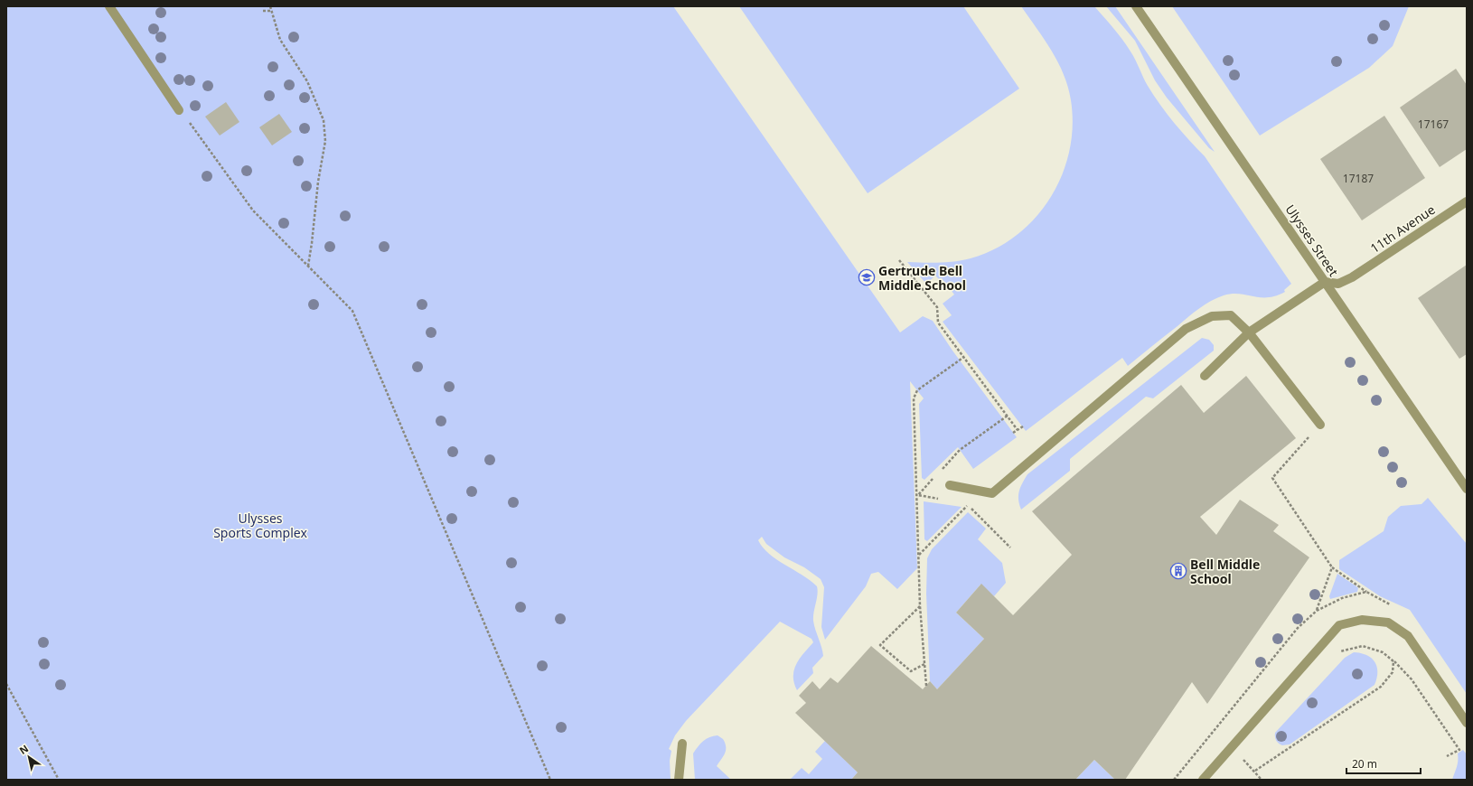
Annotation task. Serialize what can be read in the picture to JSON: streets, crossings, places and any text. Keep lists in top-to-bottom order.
{
  "streets": {
    "street": ["11th Avenue", "Ulysses Street"]
  },
  "crossings": [
    ["11th Avenue", "Ulysses Street"]
  ],
  "parks": ["Ulysses Sports Complex"],
  "places": {
    "school or university": ["Gertrude Bell Middle School"],
    "building": ["Bell Middle School"]
  },
  "house_numbers": ["17167", "17187"],
  "scale_bar": "20 m",
  "north": "top left"
}
